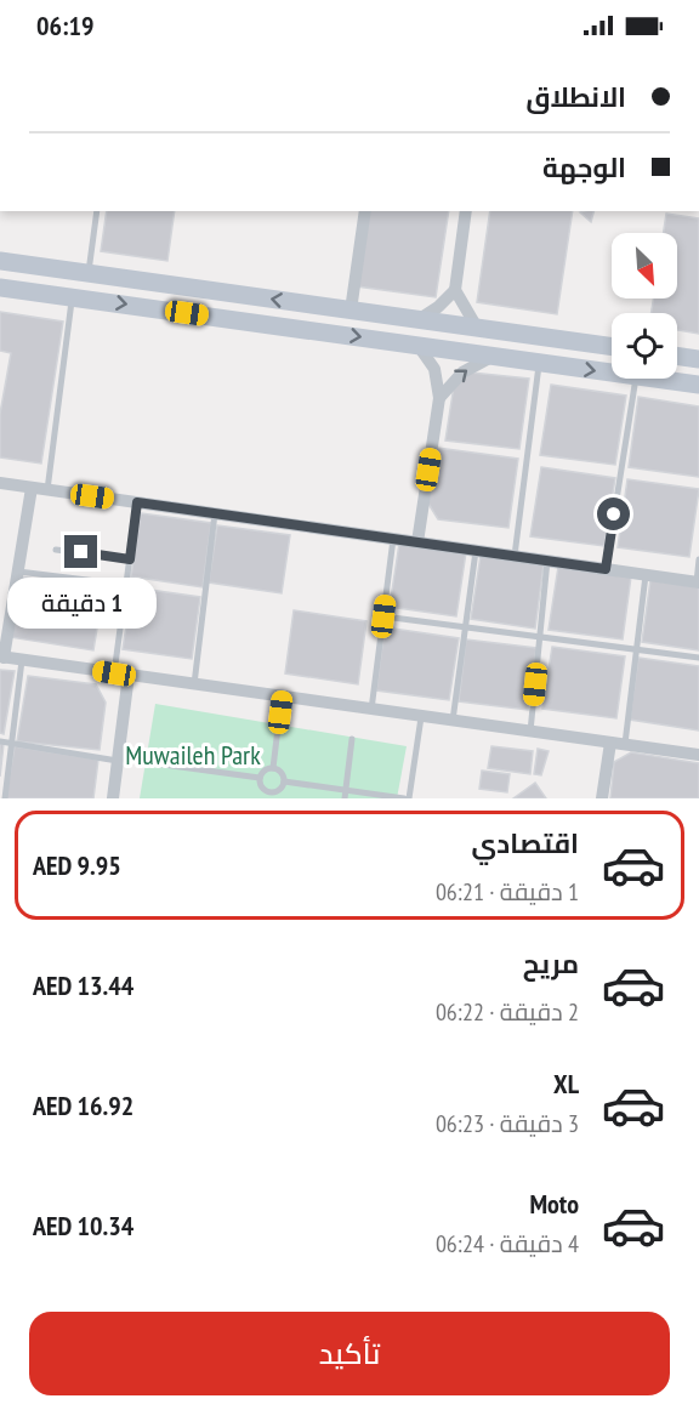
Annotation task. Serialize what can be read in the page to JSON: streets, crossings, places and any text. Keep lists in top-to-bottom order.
{
  "parks": ["Muwaileh Park"],
  "north": "bottom right",
  "page": {
    "status": "06:19",
    "banner": ["الانطلاق", "الوجهة"],
    "bubble": "1 دقيقة",
    "list": [
      {
        "name": "اقتصادي",
        "note": "1 دقيقة · 06:21",
        "value": "AED 9.95"
      },
      {
        "name": "مريح",
        "note": "2 دقيقة · 06:22",
        "value": "AED 13.44"
      },
      {
        "name": "XL",
        "note": "3 دقيقة · 06:23",
        "value": "AED 16.92"
      },
      {
        "name": "Moto",
        "note": "4 دقيقة · 06:24",
        "value": "AED 10.34"
      }
    ],
    "buttons": "تأكيد"
  }
}
